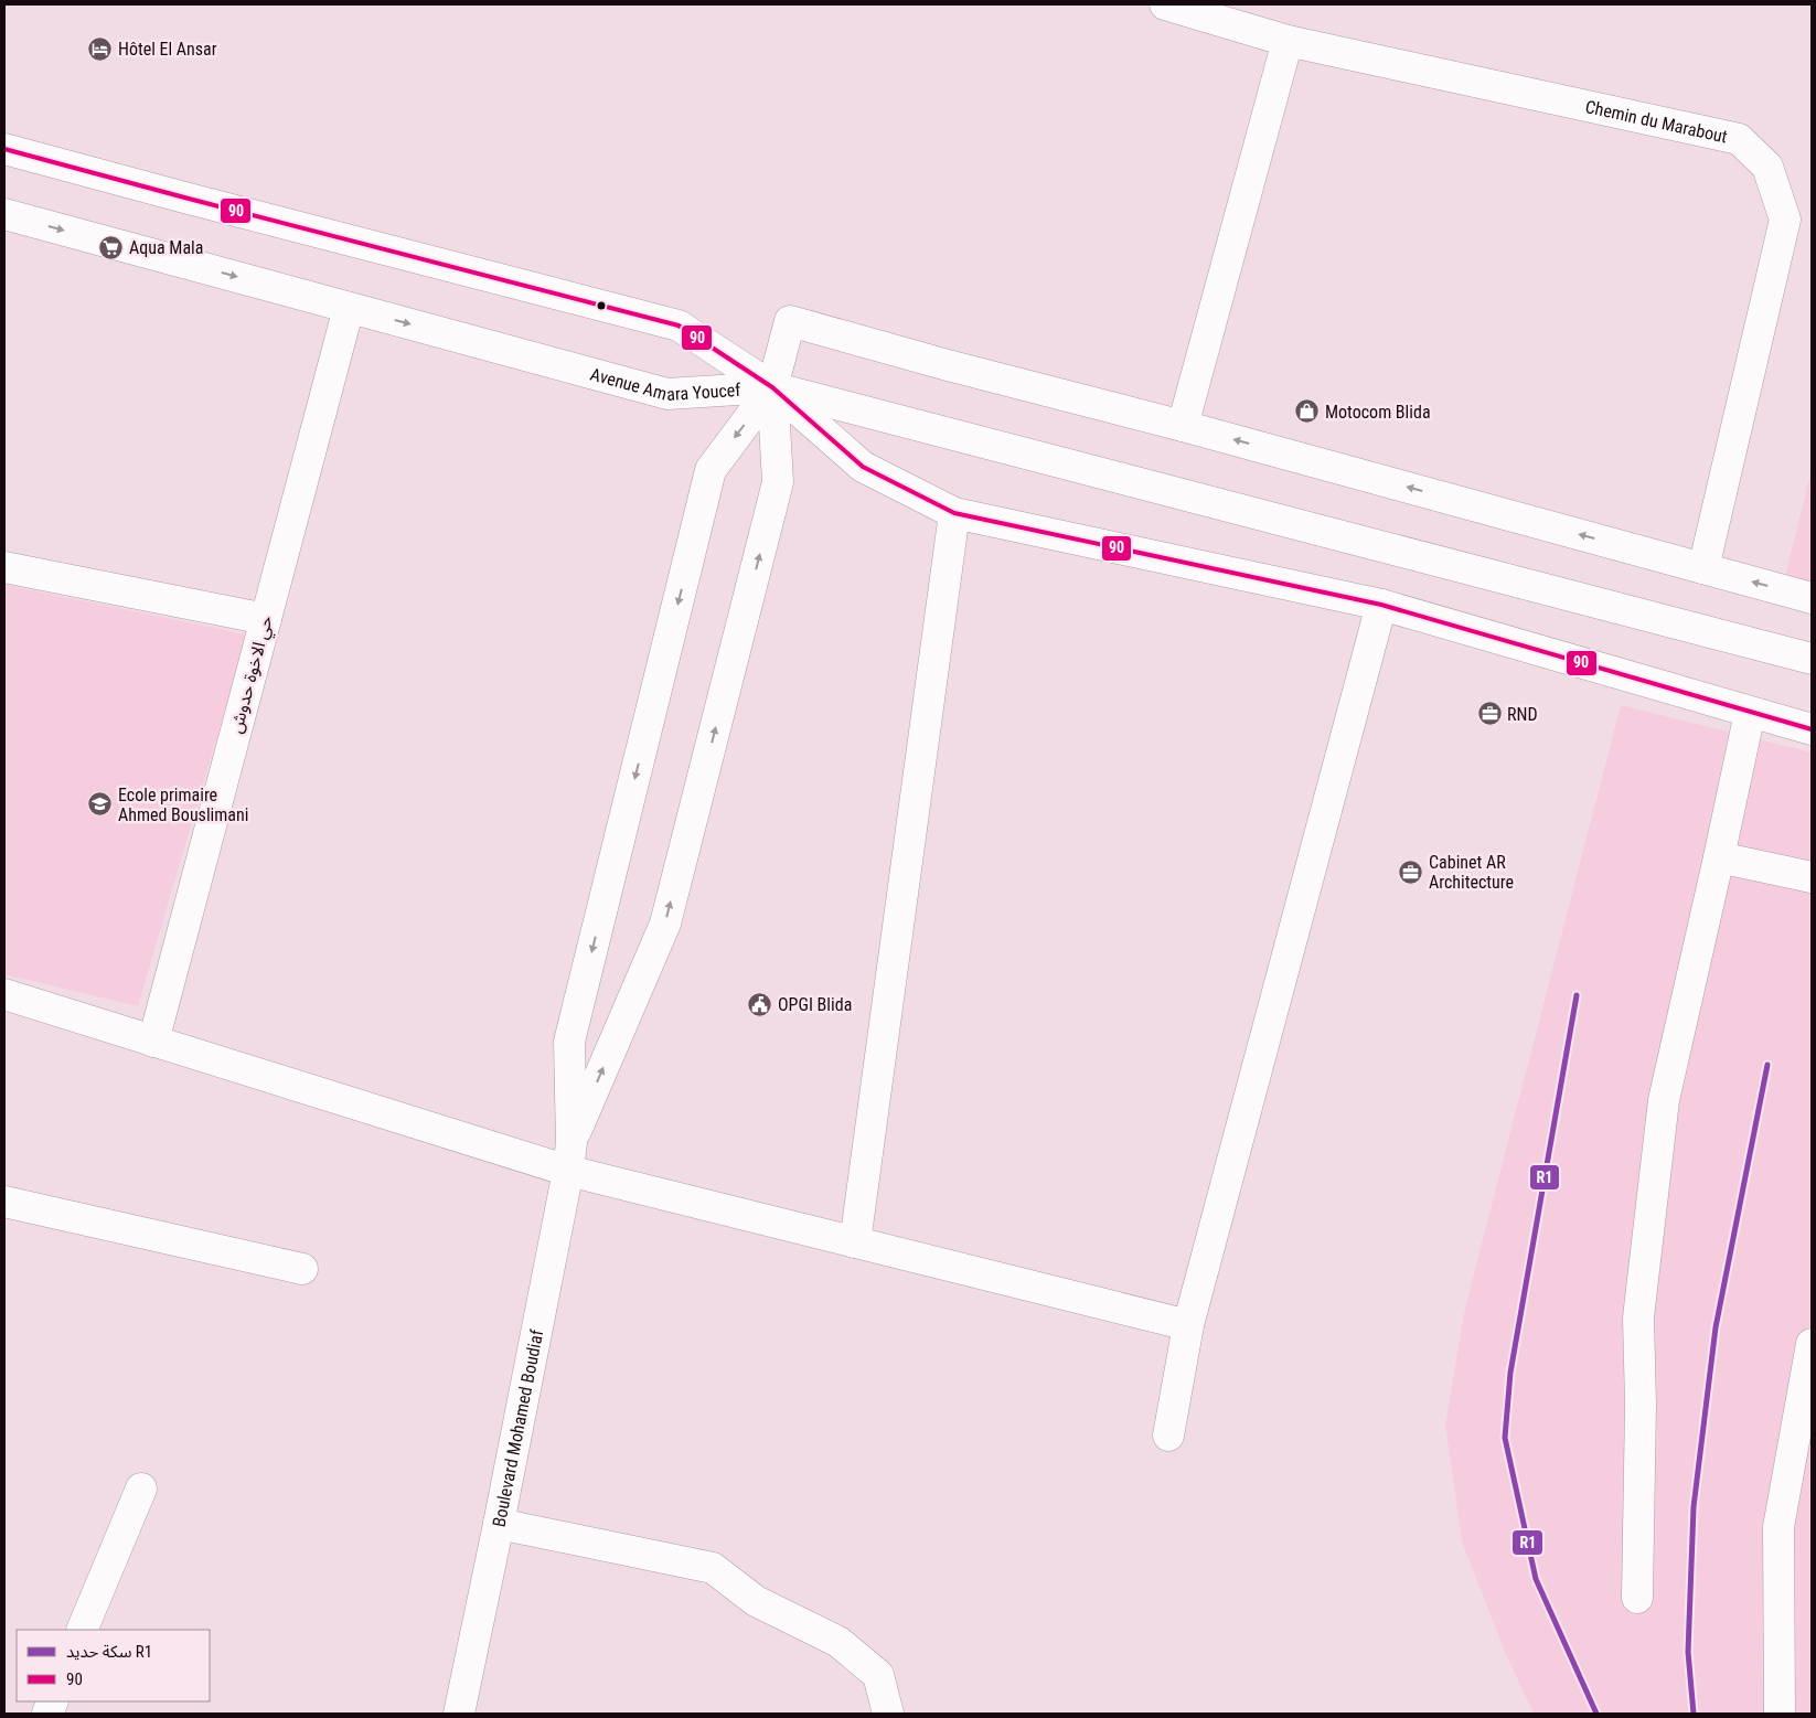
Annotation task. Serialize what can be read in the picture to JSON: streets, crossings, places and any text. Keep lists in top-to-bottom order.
{
  "streets": {
    "street": [
      "Chemin du Marabout",
      "Avenue Amara Youcef",
      "حي الاخوة حدوش",
      "Boulevard Mohamed Boudiaf"
    ]
  },
  "crossings": [
    ["Avenue Amara Youcef", "حي الاخوة حدوش"]
  ],
  "places": {
    "hotel": ["Hôtel El Ansar"],
    "supermarket": ["Aqua Mala"],
    "shop": ["Motocom Blida"],
    "office": ["RND", "Cabinet AR Architecture"],
    "school or university": ["Ecole primaire Ahmed Bouslimani"],
    "public building": ["OPGI Blida"]
  },
  "lines": ["transit line 90", "rail line R1"],
  "legend": ["سكة حديد R1", "90"]
}
